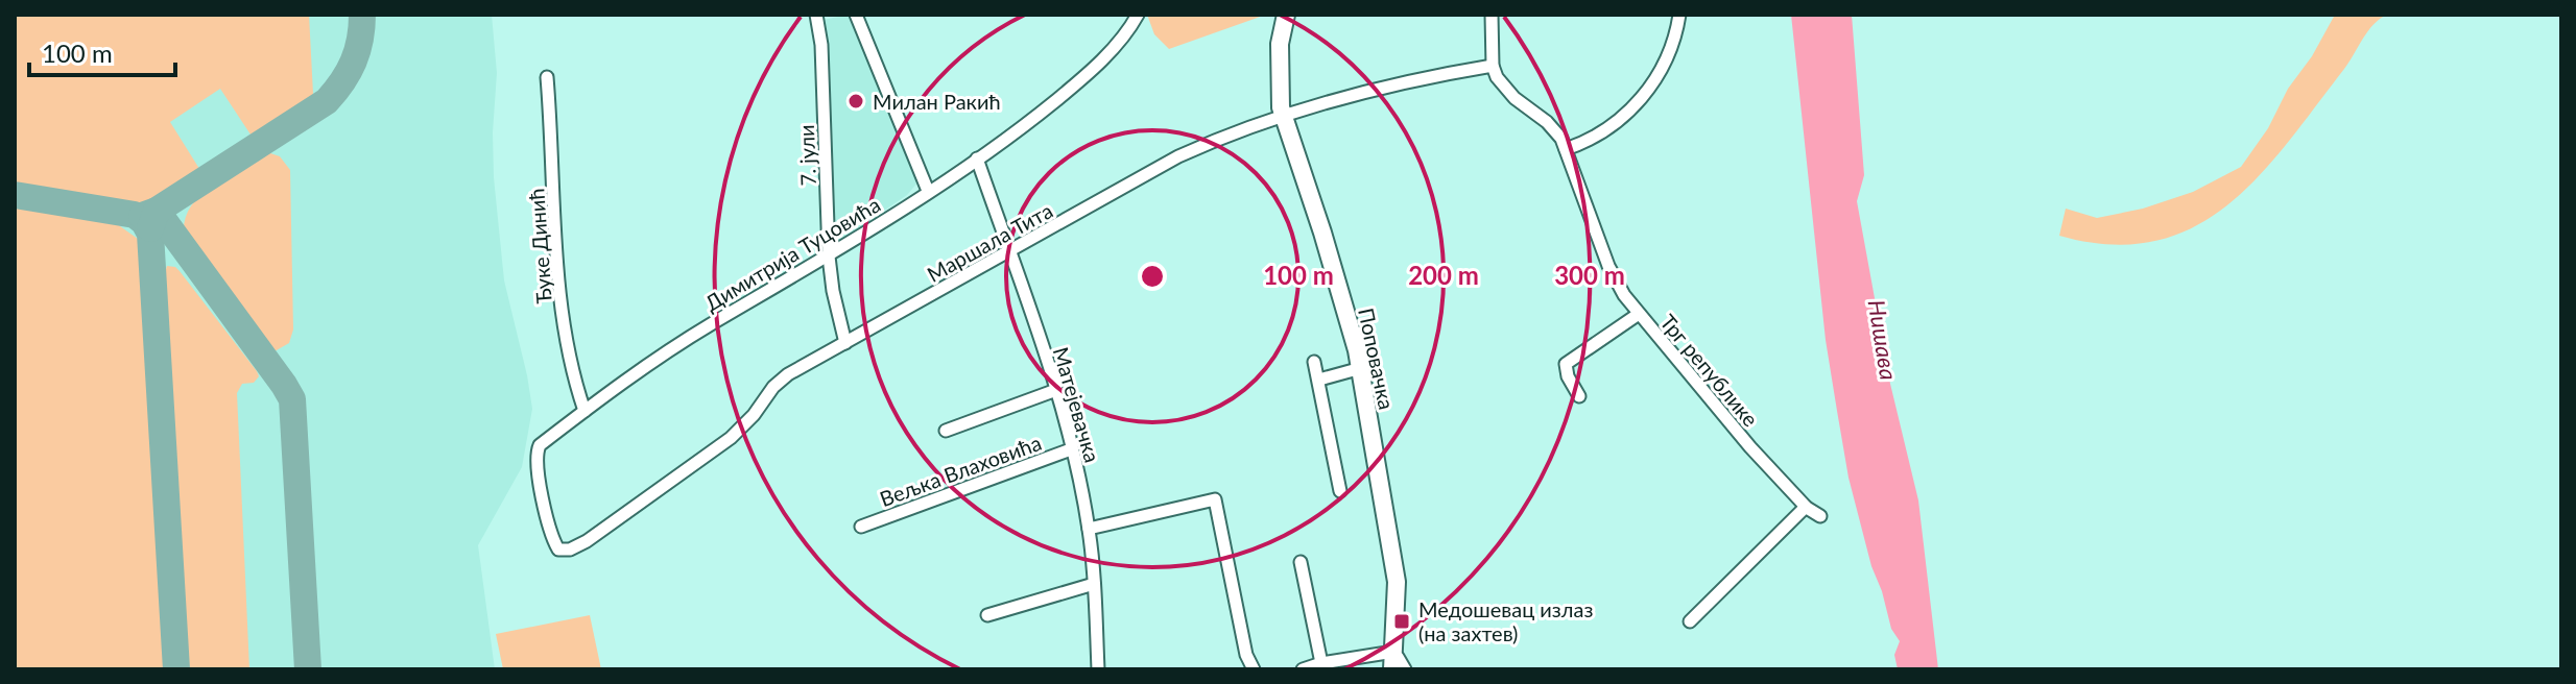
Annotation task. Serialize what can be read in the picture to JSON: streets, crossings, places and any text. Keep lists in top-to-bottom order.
{
  "streets": {
    "street": [
      "7. јули",
      "Маршала Тита",
      "Ђуке Динић",
      "Димитрија Туцовића",
      "Поповачка",
      "Трг републике",
      "Матејевачка",
      "Вељка Влаховића"
    ]
  },
  "crossings": [
    ["7. јули", "Маршала Тита"],
    ["7. јули", "Димитрија Туцовића"],
    ["Маршала Тита", "Димитрија Туцовића"],
    ["Маршала Тита", "Поповачка"],
    ["Маршала Тита", "Трг републике"],
    ["Маршала Тита", "Матејевачка"],
    ["Ђуке Динић", "Димитрија Туцовића"],
    ["Димитрија Туцовића", "Матејевачка"],
    ["Матејевачка", "Вељка Влаховића"]
  ],
  "water": ["Нишава"],
  "places": {
    "other": ["Милан Ракић"],
    "transit": ["Медошевац излаз (на захтев)"]
  },
  "scale_bar": "100 m",
  "rings": ["100 m", "200 m", "300 m"]
}
